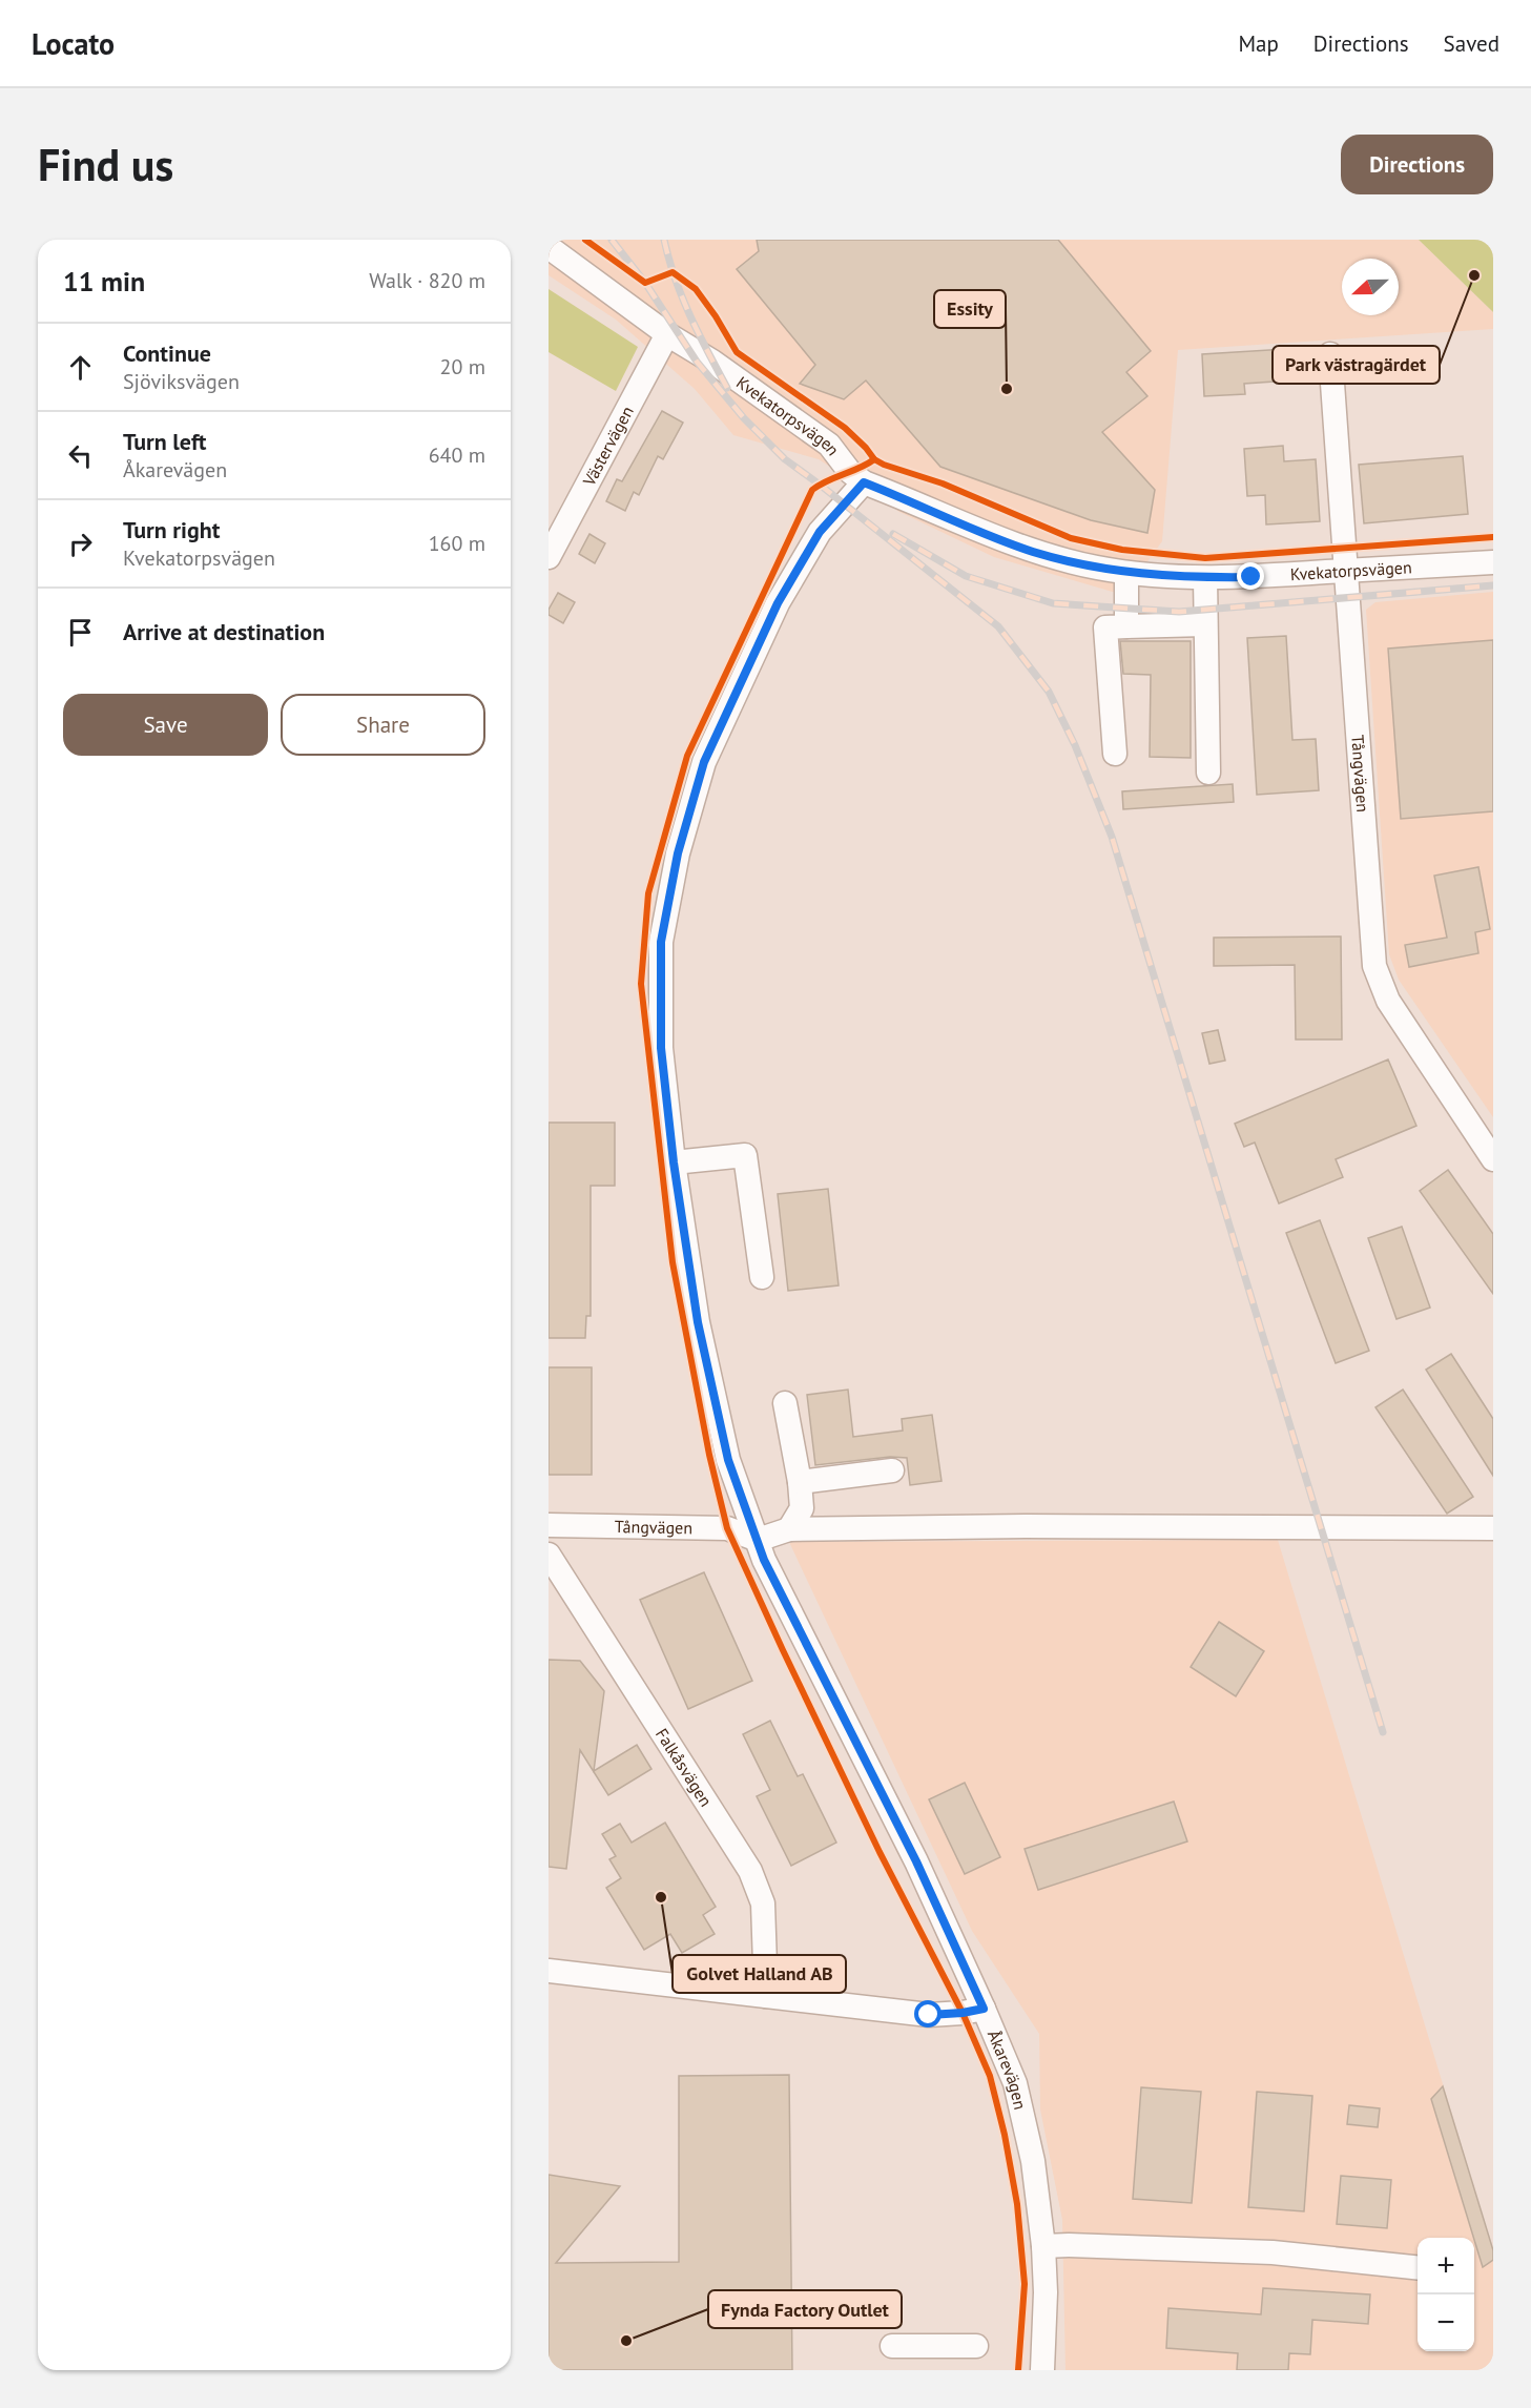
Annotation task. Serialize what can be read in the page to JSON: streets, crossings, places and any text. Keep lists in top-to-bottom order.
{
  "streets": {
    "street": [
      "Kvekatorpsvägen",
      "Västervägen",
      "Tångvägen",
      "Falkåsvägen",
      "Åkarevägen"
    ]
  },
  "crossings": [
    ["Kvekatorpsvägen", "Västervägen"],
    ["Kvekatorpsvägen", "Tångvägen"],
    ["Kvekatorpsvägen", "Åkarevägen"],
    ["Tångvägen", "Åkarevägen"]
  ],
  "places": [
    "Park västragärdet",
    "Essity",
    "Golvet Halland AB",
    "Fynda Factory Outlet"
  ],
  "north": "left",
  "page": {
    "header": "Locato",
    "nav": ["Map", "Directions", "Saved"],
    "buttons": [
      "Directions",
      ["Save", "Share"]
    ],
    "title": "Find us",
    "heading": ["11 min", "Walk · 820 m"],
    "list": [
      ["Continue", "Sjöviksvägen", "20 m"],
      ["Turn left", "Åkarevägen", "640 m"],
      ["Turn right", "Kvekatorpsvägen", "160 m"],
      "Arrive at destination"
    ],
    "map_buttons": ["+", "−"]
  }
}
